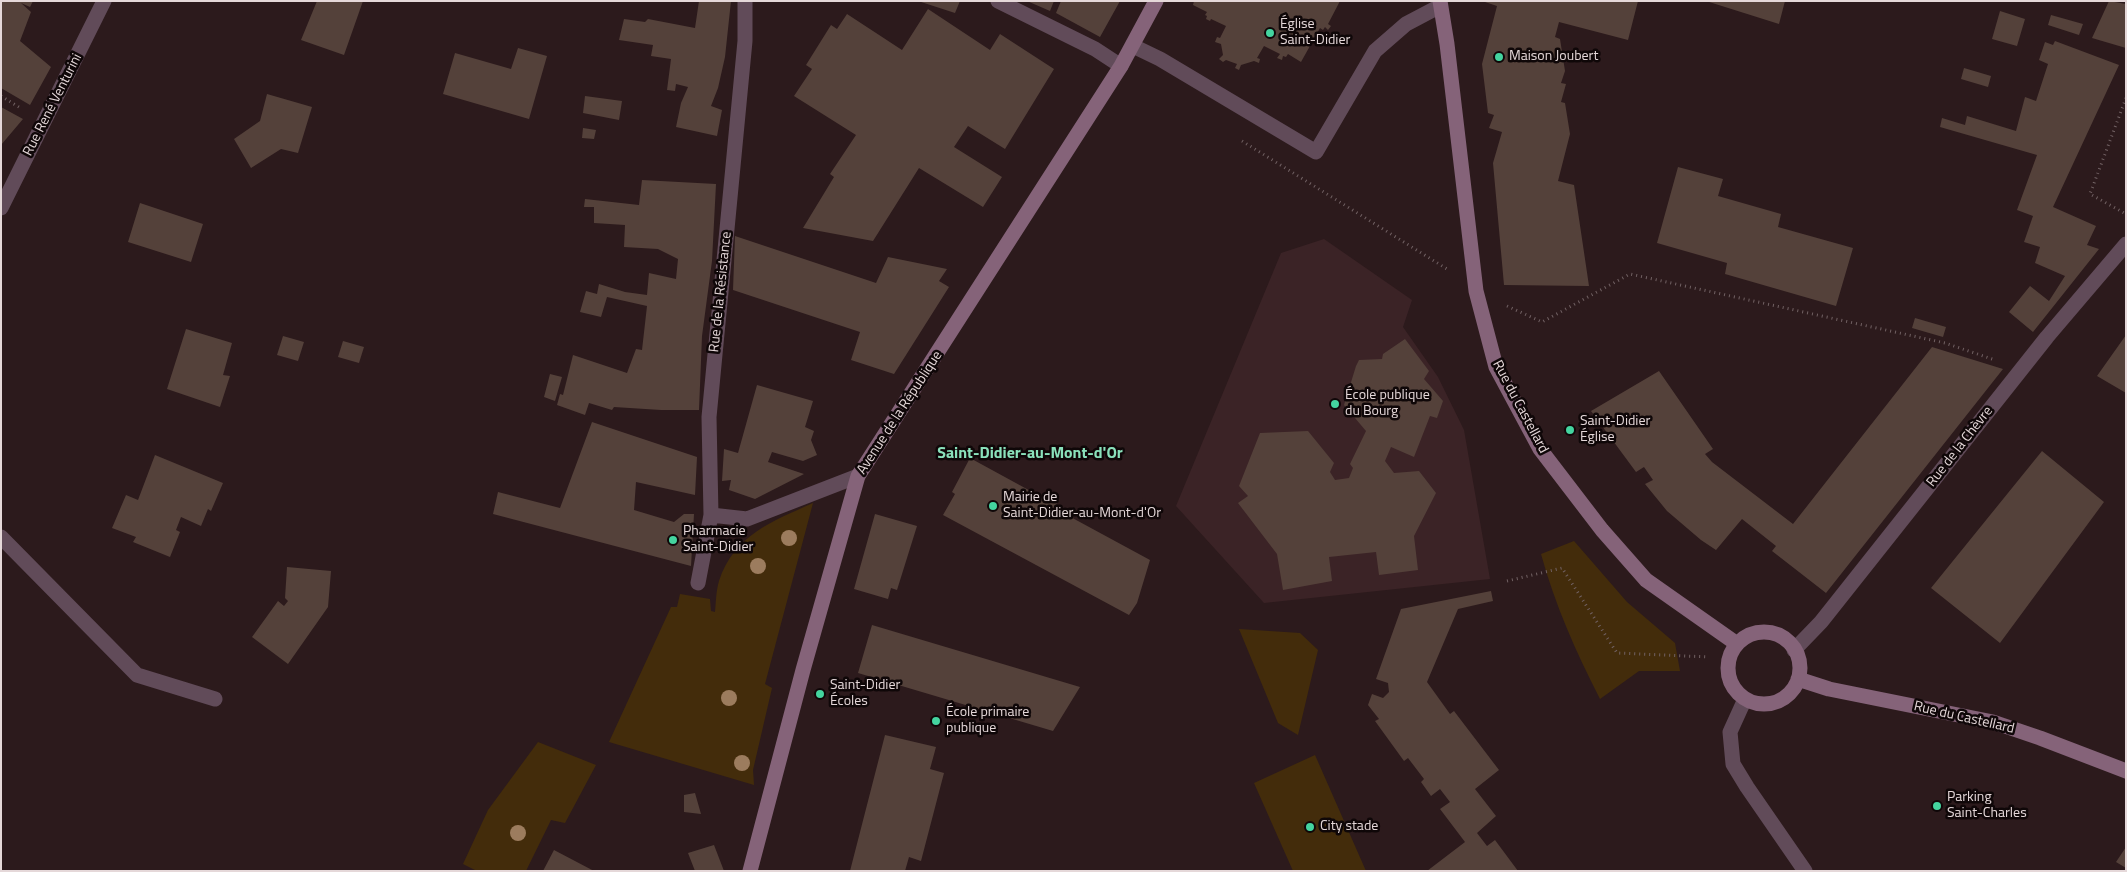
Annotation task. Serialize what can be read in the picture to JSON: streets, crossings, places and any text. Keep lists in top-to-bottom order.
{
  "streets": {
    "street": [
      "Rue René Venturini",
      "Rue de la Résistance",
      "Rue du Castellard",
      "Avenue de la République",
      "Rue de la Chèvre"
    ]
  },
  "crossings": [
    ["Rue du Castellard", "Rue de la Chèvre"]
  ],
  "districts": ["Saint-Didier-au-Mont-d'Or"],
  "places": [
    "Église Saint-Didier",
    "Maison Joubert",
    "École publique du Bourg",
    "Saint-Didier Église",
    "Mairie de Saint-Didier-au-Mont-d'Or",
    "Pharmacie Saint-Didier",
    "Saint-Didier Écoles",
    "École primaire publique",
    "Parking Saint-Charles",
    "City stade"
  ]
}
